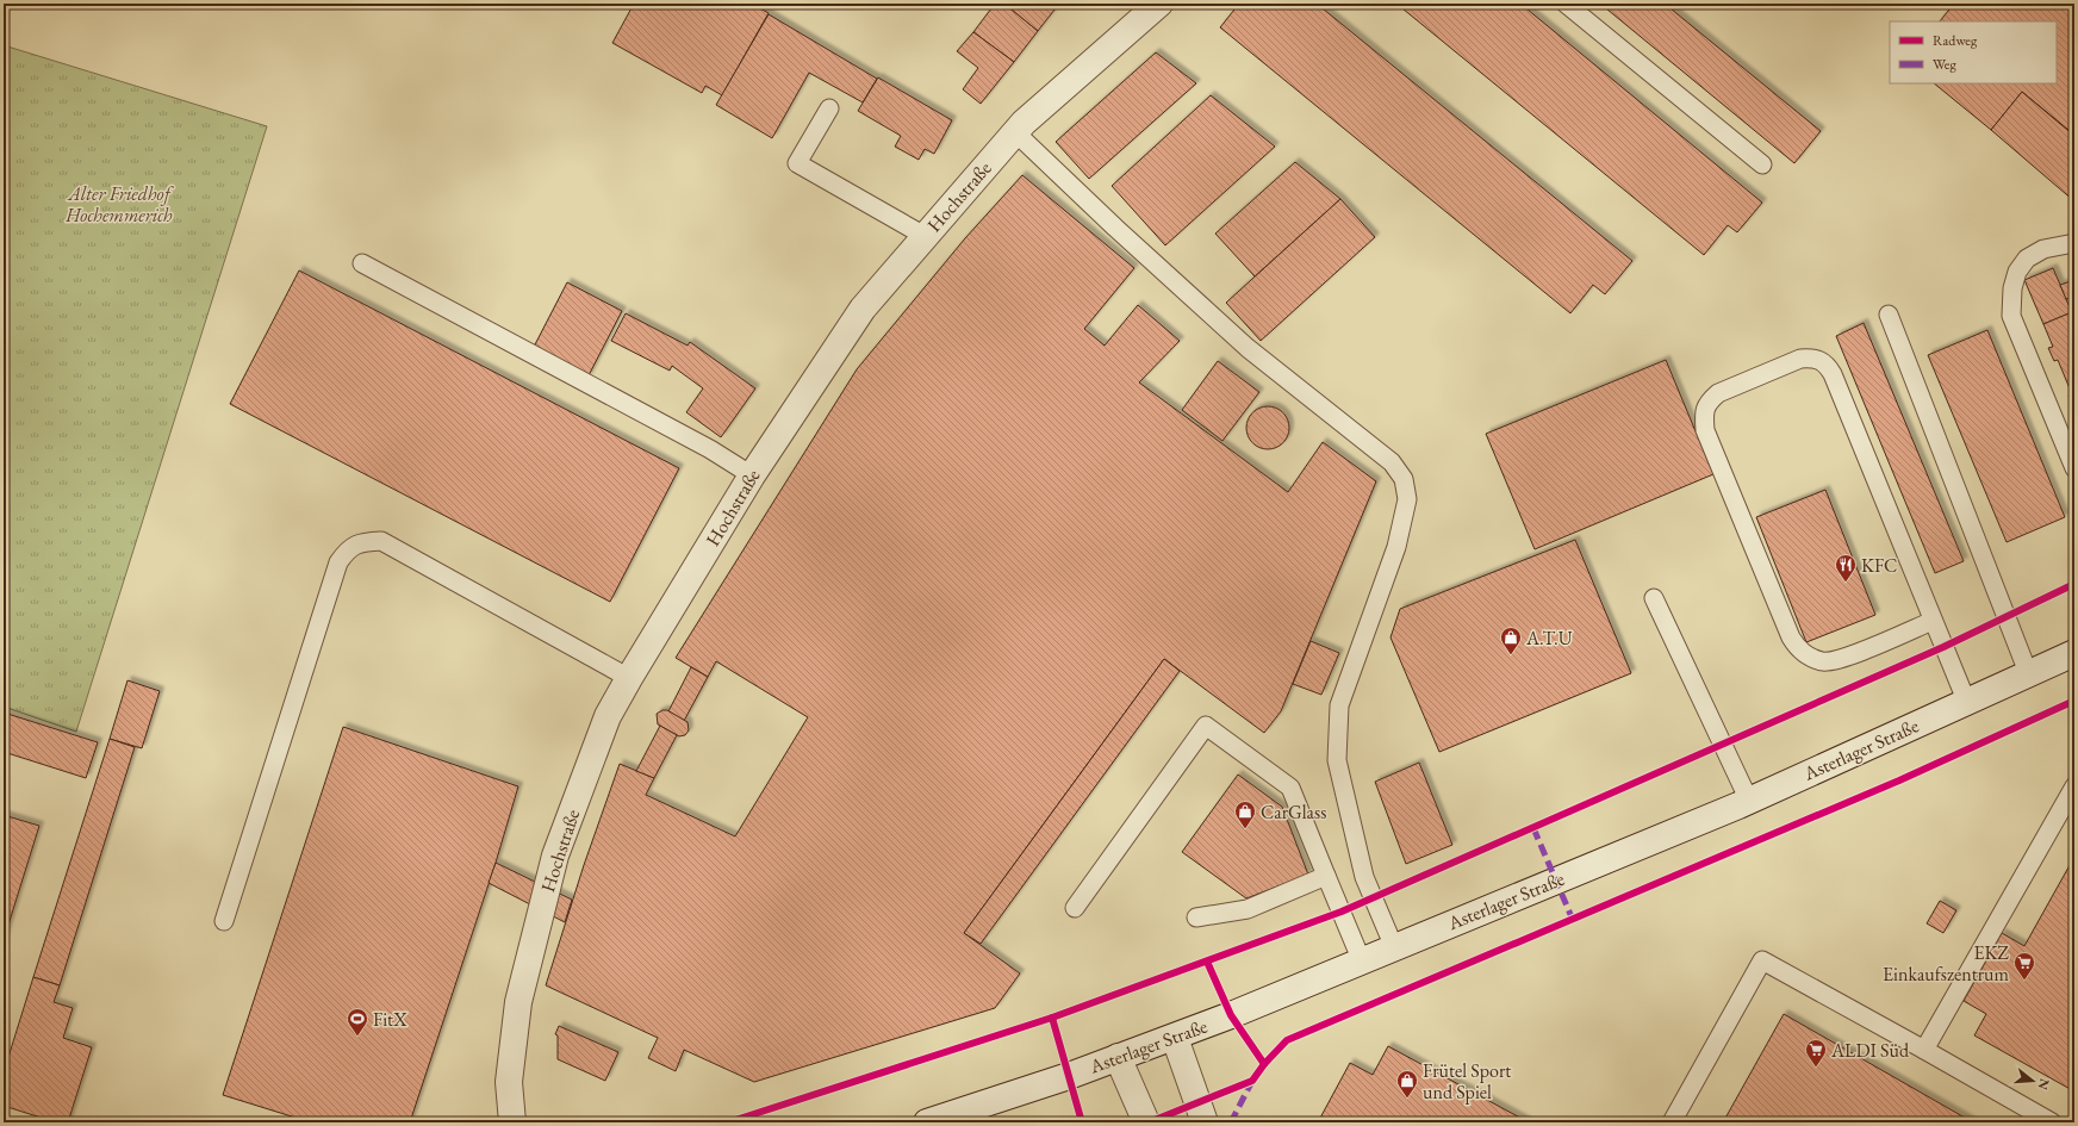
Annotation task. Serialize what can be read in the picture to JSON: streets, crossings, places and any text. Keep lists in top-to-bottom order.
{
  "streets": {
    "street": ["Hochstraße", "Asterlager Straße"]
  },
  "parks": ["Alter Friedhof Hochemmerich"],
  "places": {
    "restaurant": ["KFC"],
    "shop": ["A.T.U", "CarGlass", "Frütel Sport und Spiel"],
    "supermarket": ["EKZ Einkaufszentrum", "ALDI Süd"],
    "sports": ["FitX"]
  },
  "legend": ["Radweg", "Weg"],
  "north": "right"
}
